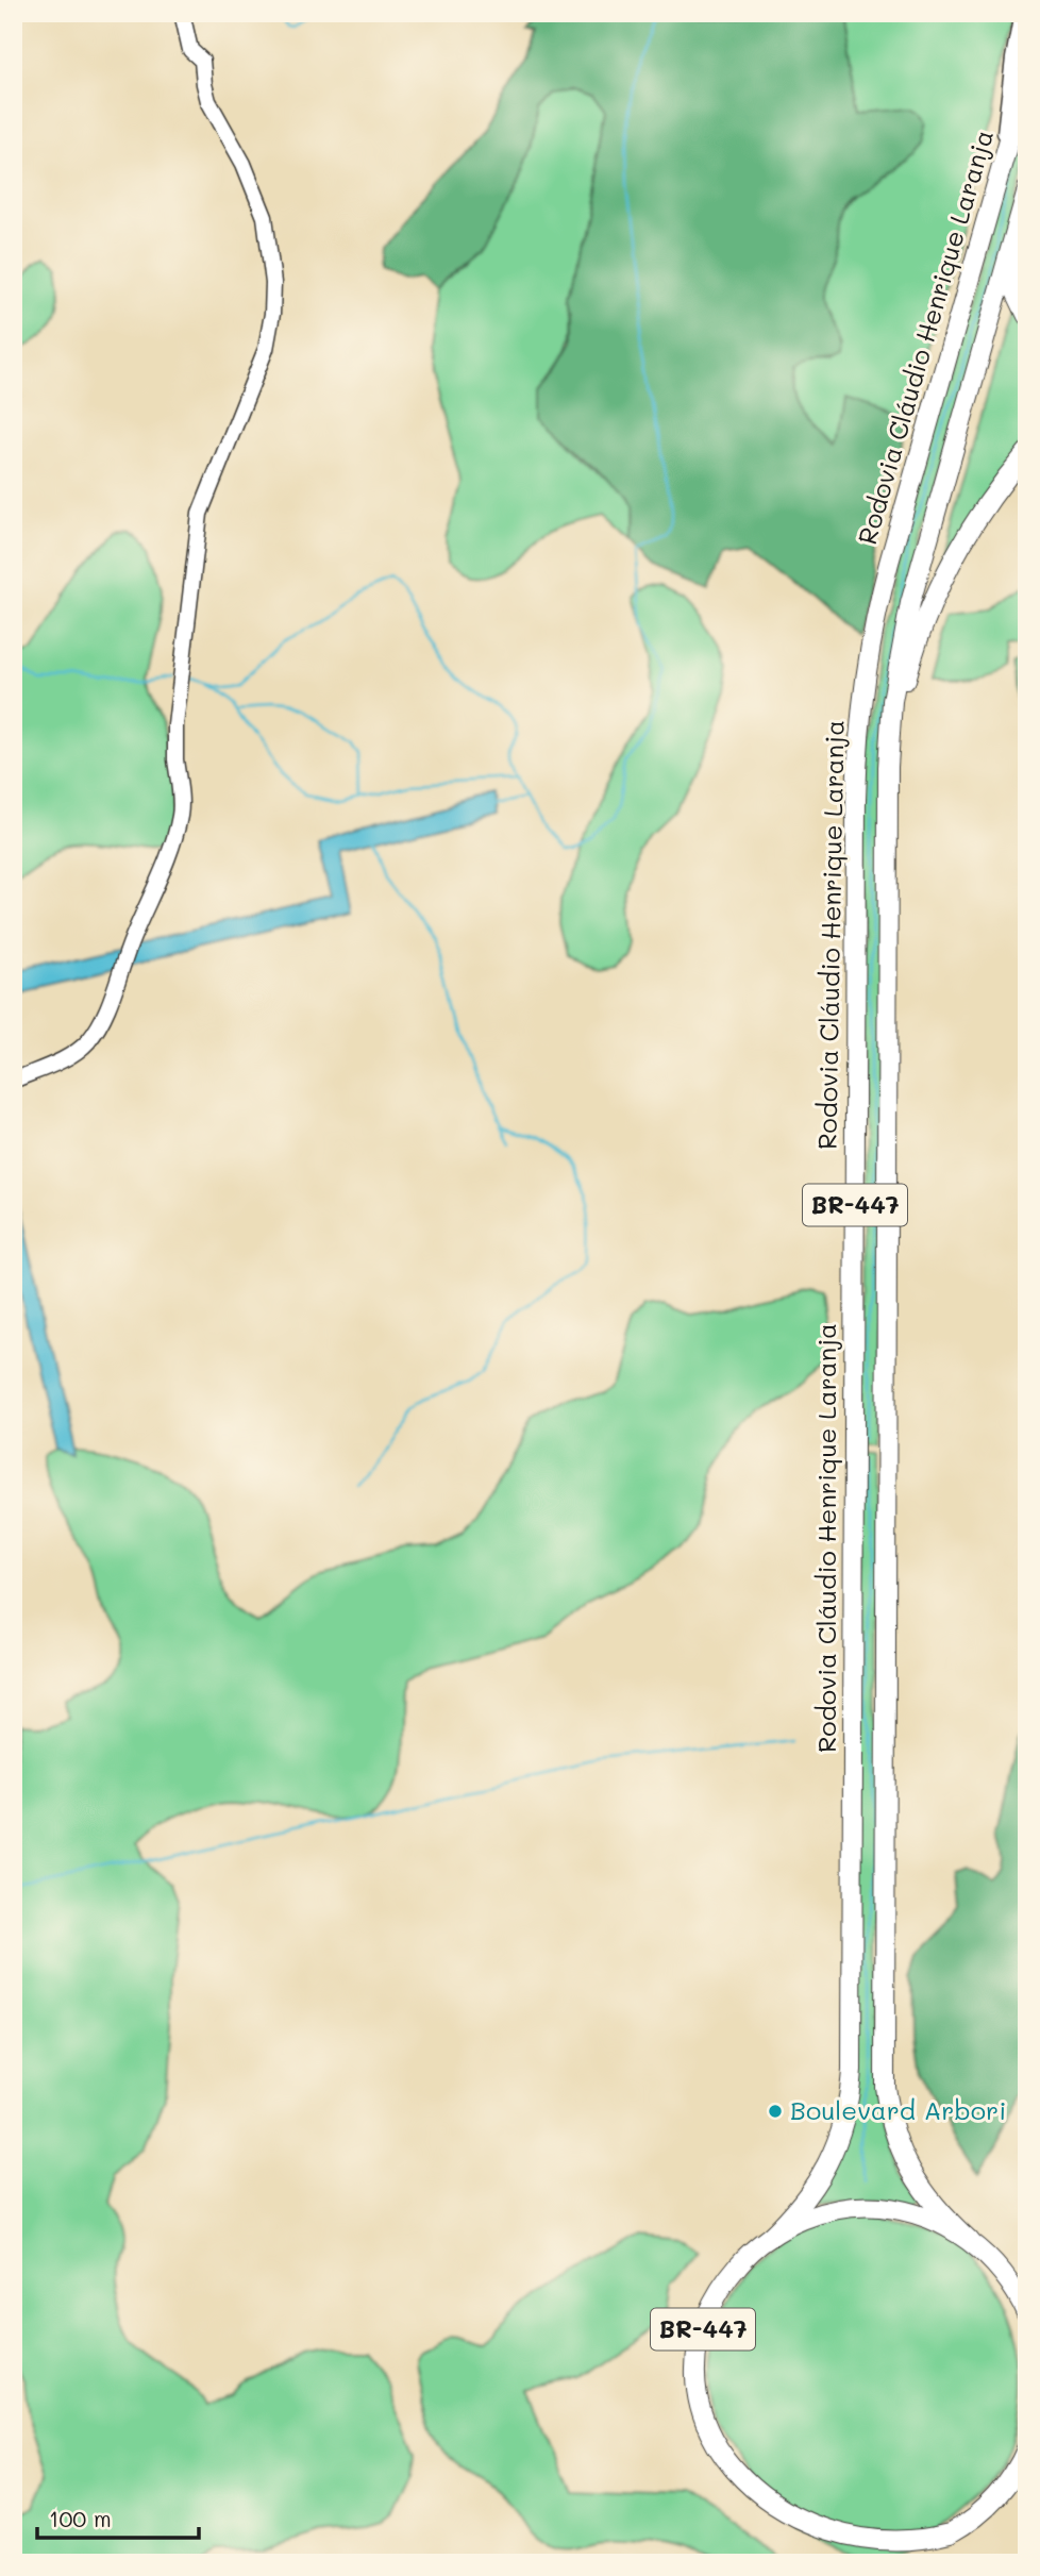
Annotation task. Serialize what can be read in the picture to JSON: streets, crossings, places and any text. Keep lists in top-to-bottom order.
{
  "streets": {
    "main road": ["Rodovia Cláudio Henrique Laranja", "BR-447"]
  },
  "crossings": [
    ["Rodovia Cláudio Henrique Laranja", "BR-447"]
  ],
  "places": ["Boulevard Arbori"],
  "scale_bar": "100 m"
}
